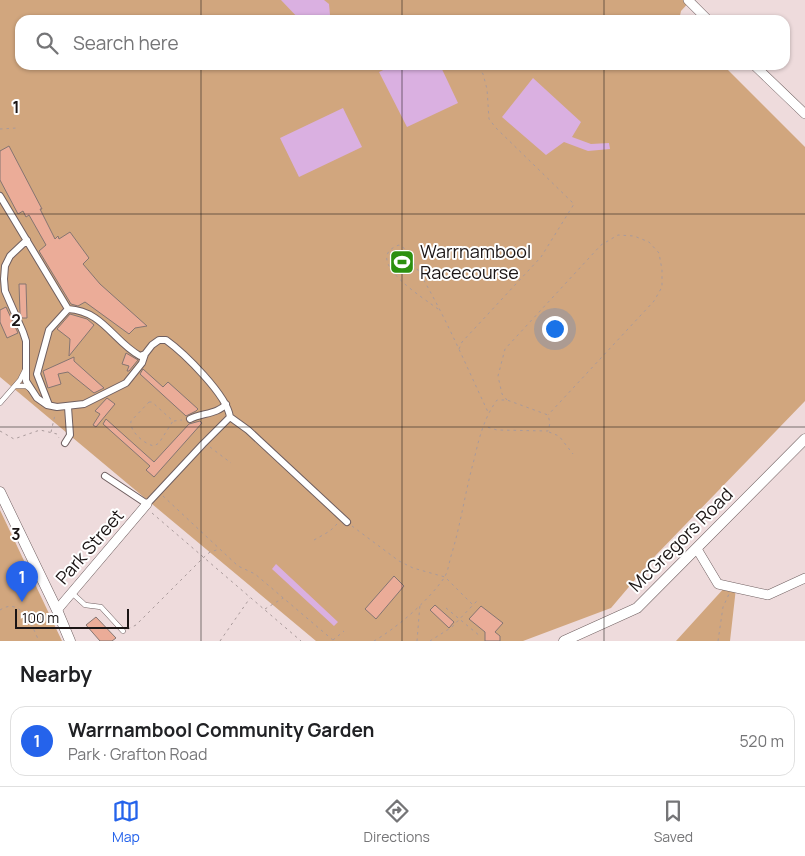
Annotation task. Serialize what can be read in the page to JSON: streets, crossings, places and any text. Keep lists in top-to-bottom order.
{
  "streets": {
    "street": ["McGregors Road", "Park Street"]
  },
  "places": {
    "sports": ["Warrnambool Racecourse"]
  },
  "scale_bar": "100 m",
  "page": {
    "search": "Search here",
    "pins": "1",
    "scale": "100 m",
    "heading": "Nearby",
    "list": [
      {
        "mark": "1",
        "name": "Warrnambool Community Garden",
        "note": "Park · Grafton Road",
        "value": "520 m"
      }
    ],
    "nav": ["Map", "Directions", "Saved"]
  },
  "grid": {
    "rows": ["1", "2", "3"]
  }
}
